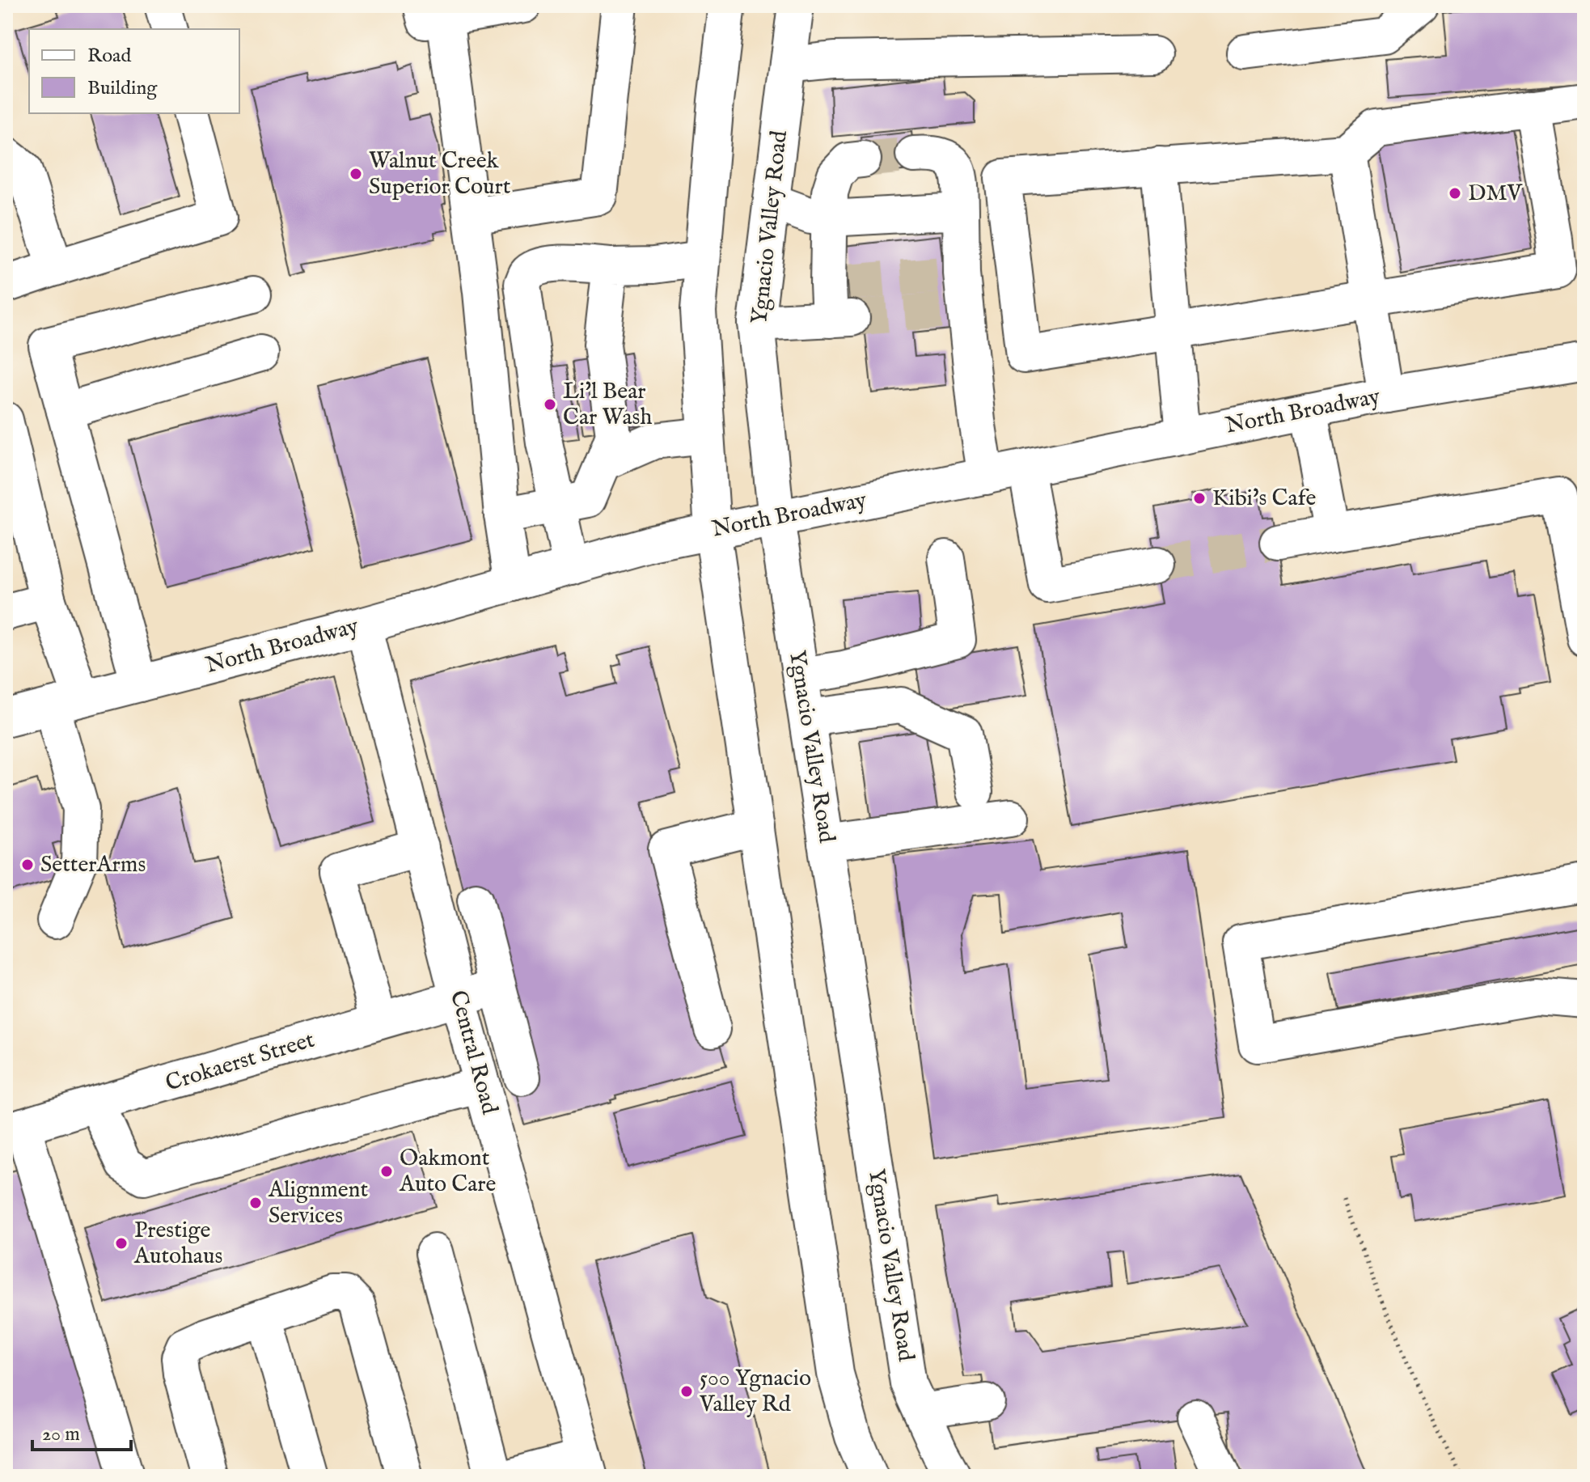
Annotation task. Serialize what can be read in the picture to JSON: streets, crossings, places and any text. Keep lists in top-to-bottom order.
{
  "streets": {
    "main road": [
      "Ygnacio Valley Road",
      "North Broadway",
      "Central Road",
      "Crokaerst Street"
    ]
  },
  "crossings": [
    ["Ygnacio Valley Road", "North Broadway"],
    ["North Broadway", "Central Road"],
    ["Central Road", "Crokaerst Street"]
  ],
  "places": [
    "Walnut Creek Superior Court",
    "DMV",
    "Li'l Bear Car Wash",
    "Kibi's Cafe",
    "SetterArms",
    "Oakmont Auto Care",
    "Alignment Services",
    "Prestige Autohaus",
    "500 Ygnacio Valley Rd"
  ],
  "legend": ["Road", "Building"],
  "scale_bar": "20 m"
}
